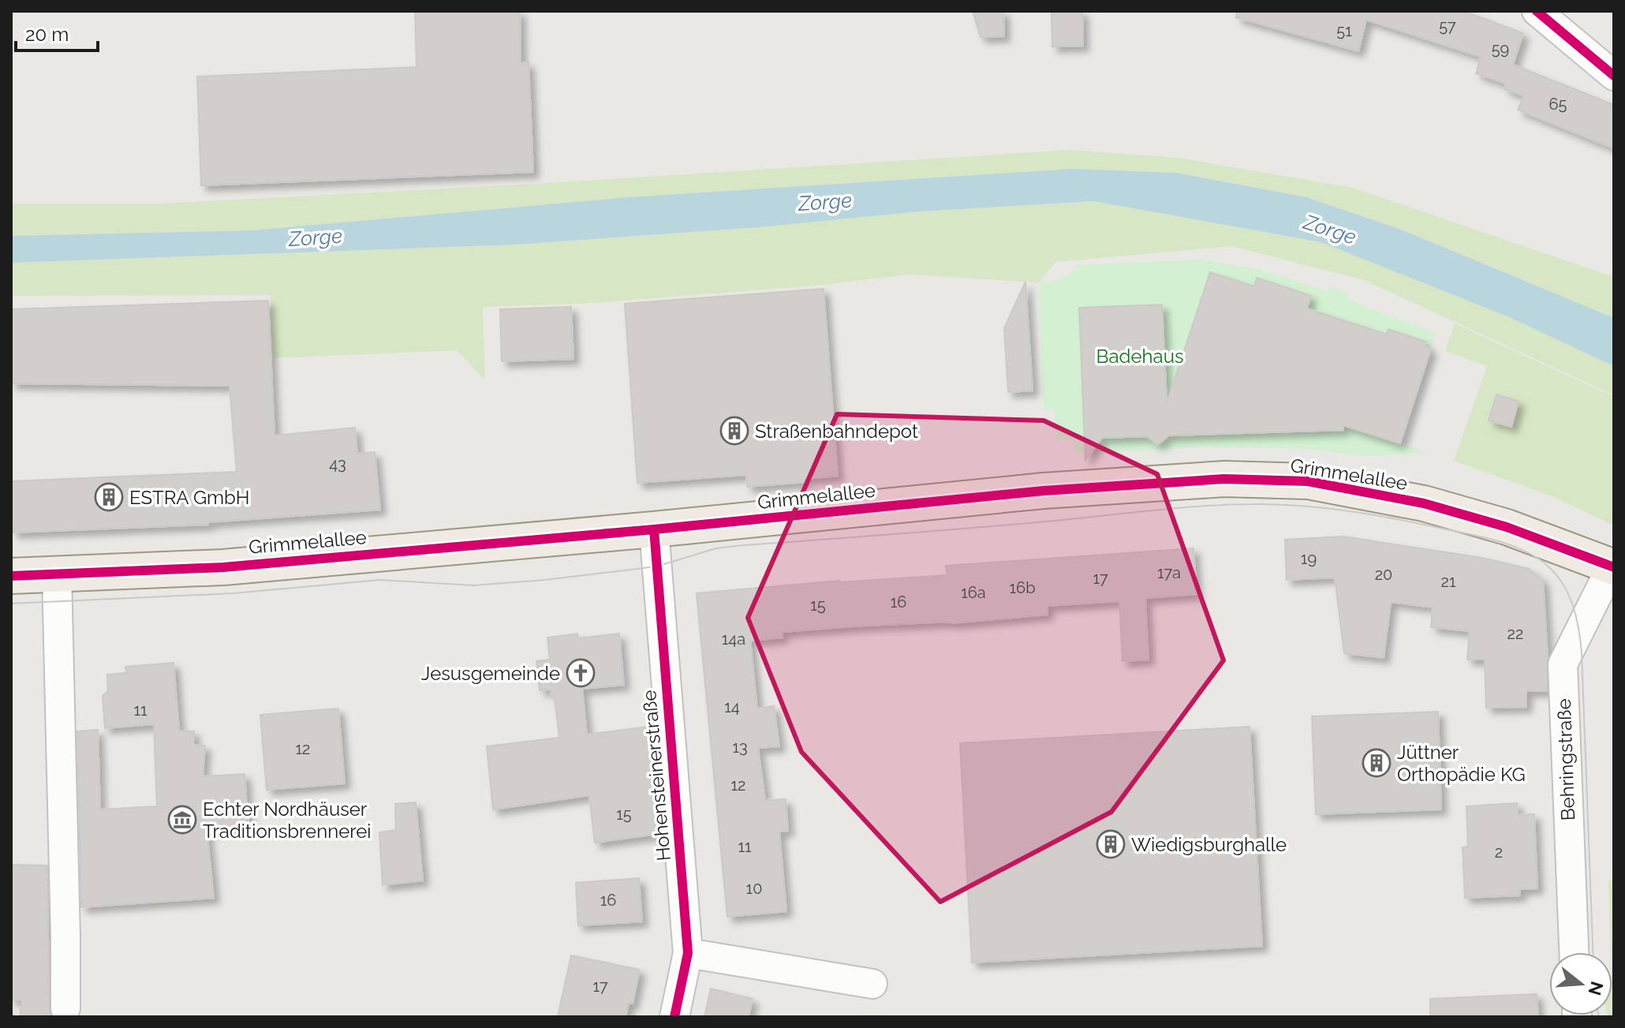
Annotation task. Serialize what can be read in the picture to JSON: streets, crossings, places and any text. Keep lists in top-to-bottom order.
{
  "streets": {
    "main road": ["Grimmelallee"],
    "street": ["Behringstraße", "Hohensteinerstraße"]
  },
  "crossings": [
    ["Grimmelallee", "Behringstraße"],
    ["Grimmelallee", "Hohensteinerstraße"]
  ],
  "water": ["Zorge"],
  "parks": ["Badehaus"],
  "places": {
    "building": [
      "Straßenbahndepot",
      "ESTRA GmbH",
      "Jüttner Orthopädie KG",
      "Wiedigsburghalle"
    ],
    "church": ["Jesusgemeinde"],
    "museum": ["Echter Nordhäuser Traditionsbrennerei"]
  },
  "house_numbers": [
    "57",
    "51",
    "59",
    "65",
    "43",
    "19",
    "17a",
    "20",
    "17",
    "21",
    "16b",
    "16a",
    "16",
    "15",
    "22",
    "14a",
    "14",
    "11",
    "13",
    "12",
    "12",
    "15",
    "11",
    "2",
    "10",
    "16",
    "17"
  ],
  "scale_bar": "20 m",
  "north": "right"
}
